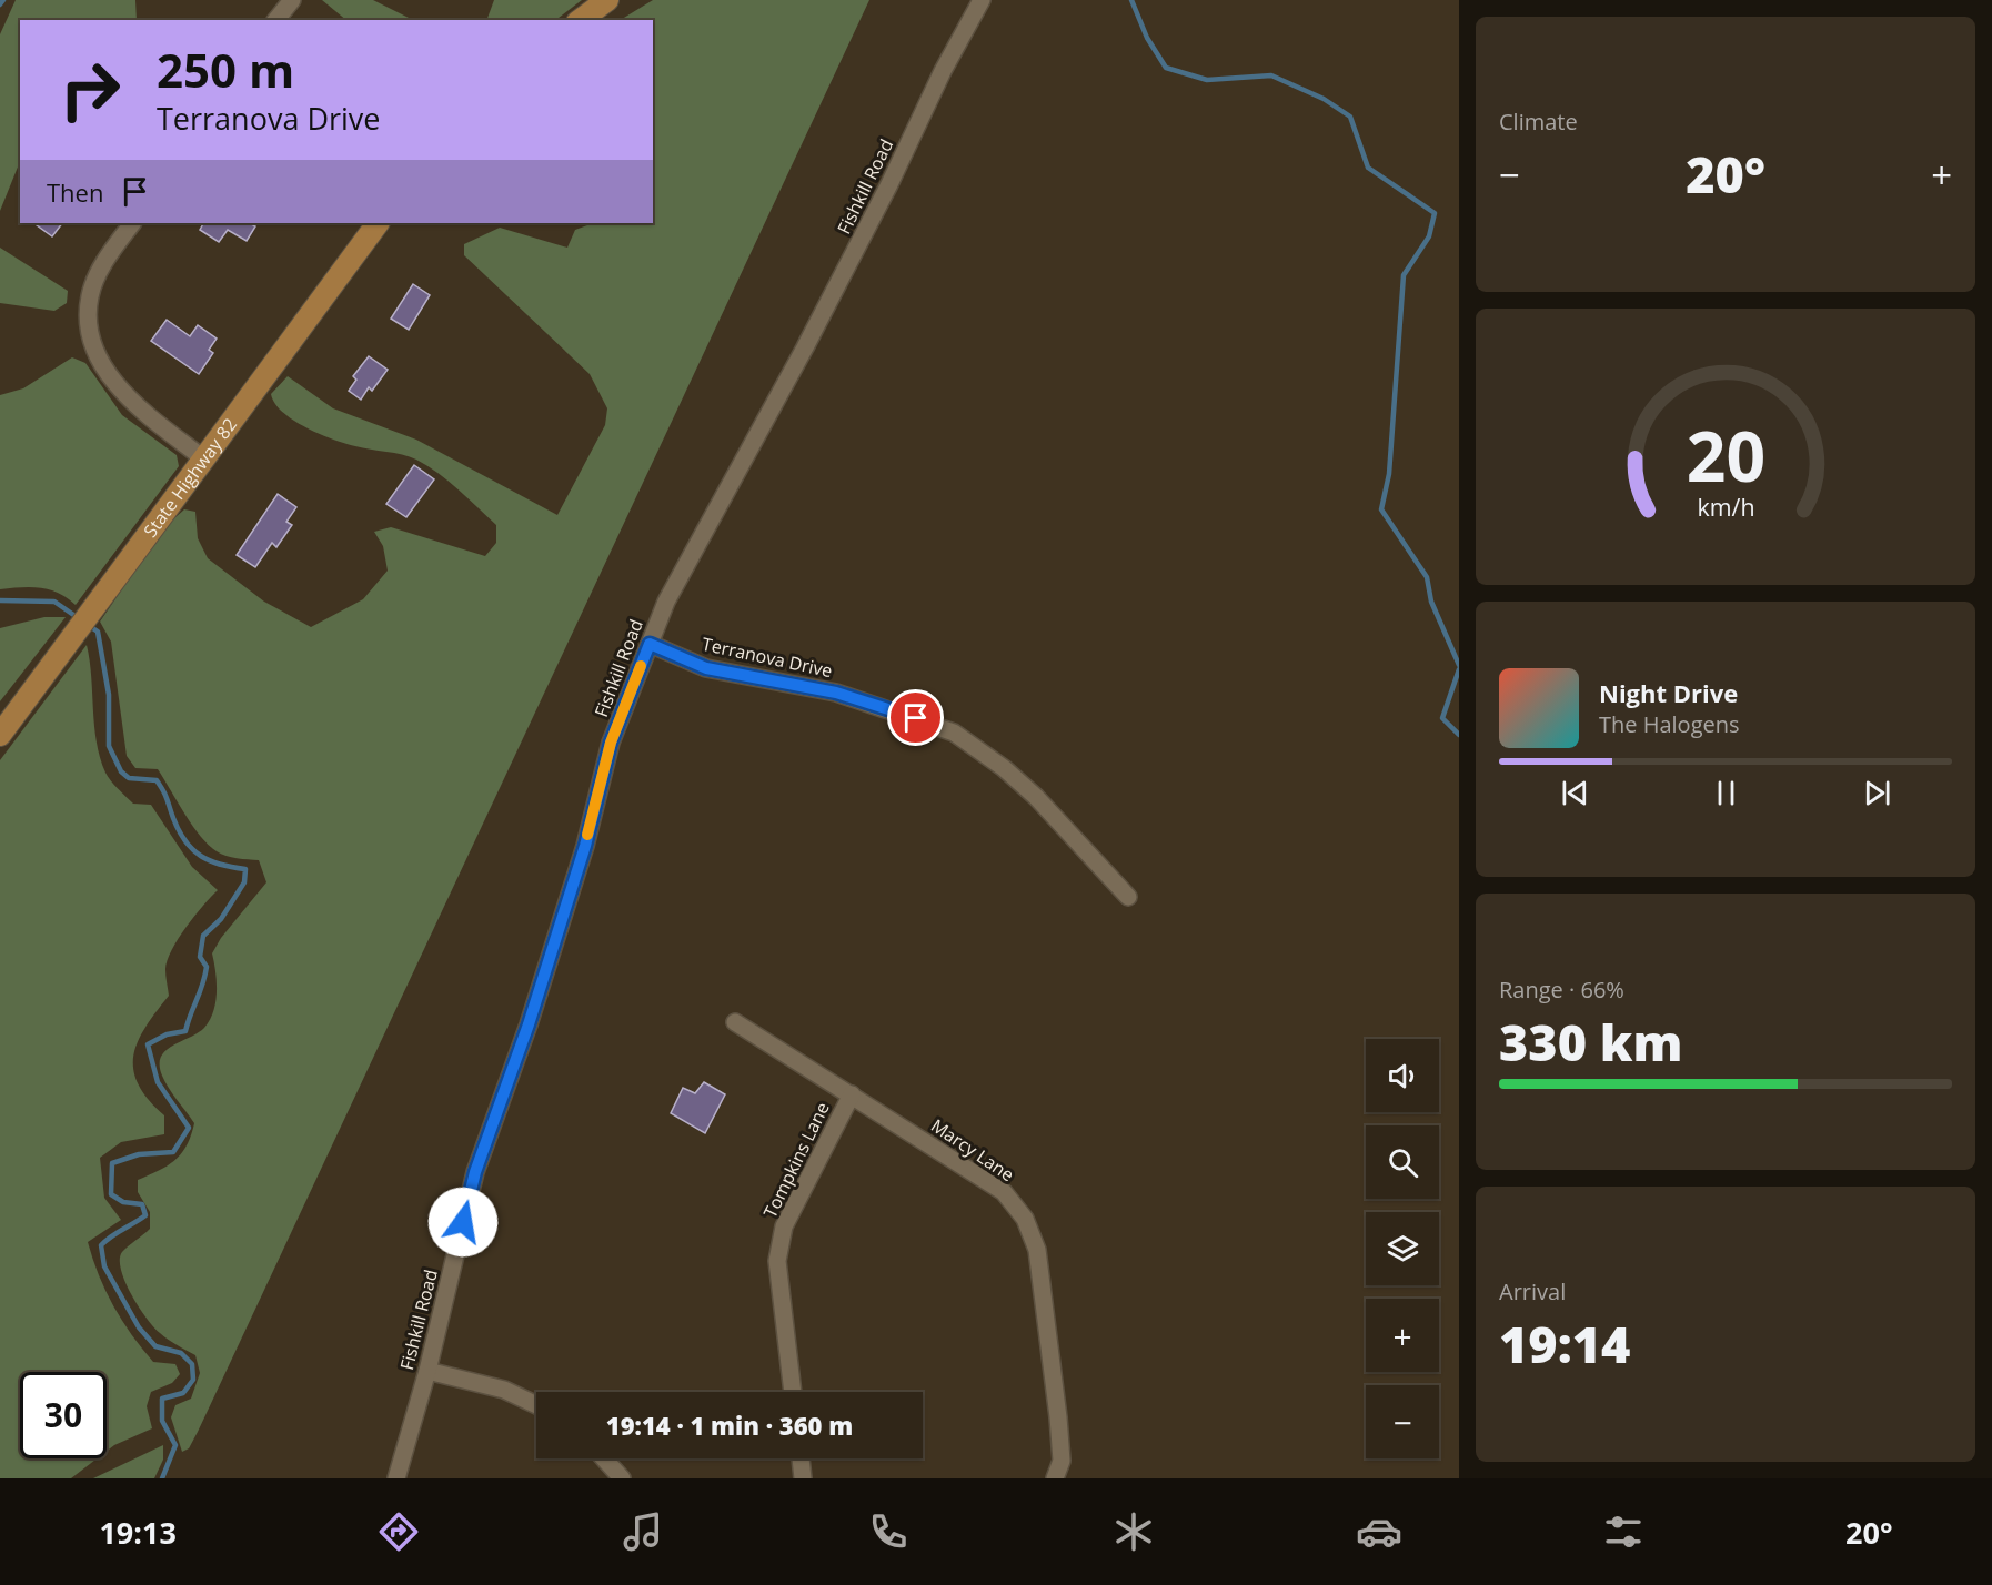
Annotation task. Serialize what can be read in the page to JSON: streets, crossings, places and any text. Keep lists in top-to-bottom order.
{
  "streets": {
    "main road": ["State Highway 82"],
    "street": [
      "Fishkill Road",
      "Terranova Drive",
      "Marcy Lane",
      "Tompkins Lane"
    ]
  },
  "crossings": [
    ["Fishkill Road", "Terranova Drive"],
    ["Marcy Lane", "Tompkins Lane"]
  ],
  "page": {
    "tile": [
      "Climate",
      ["Range · 66%", "330 km"],
      ["Arrival", "19:14"]
    ],
    "turn": ["250 m", "Terranova Drive"],
    "heat": ["−", "20°", "+"],
    "then": "Then",
    "song": ["Night Drive", "The Halogens"],
    "map_buttons": ["+", "−"],
    "limit": "30",
    "trip": "19:14 · 1 min · 360 m",
    "tabs": ["19:13", "20°"],
    "gauge": ["20", "km/h"]
  }
}
